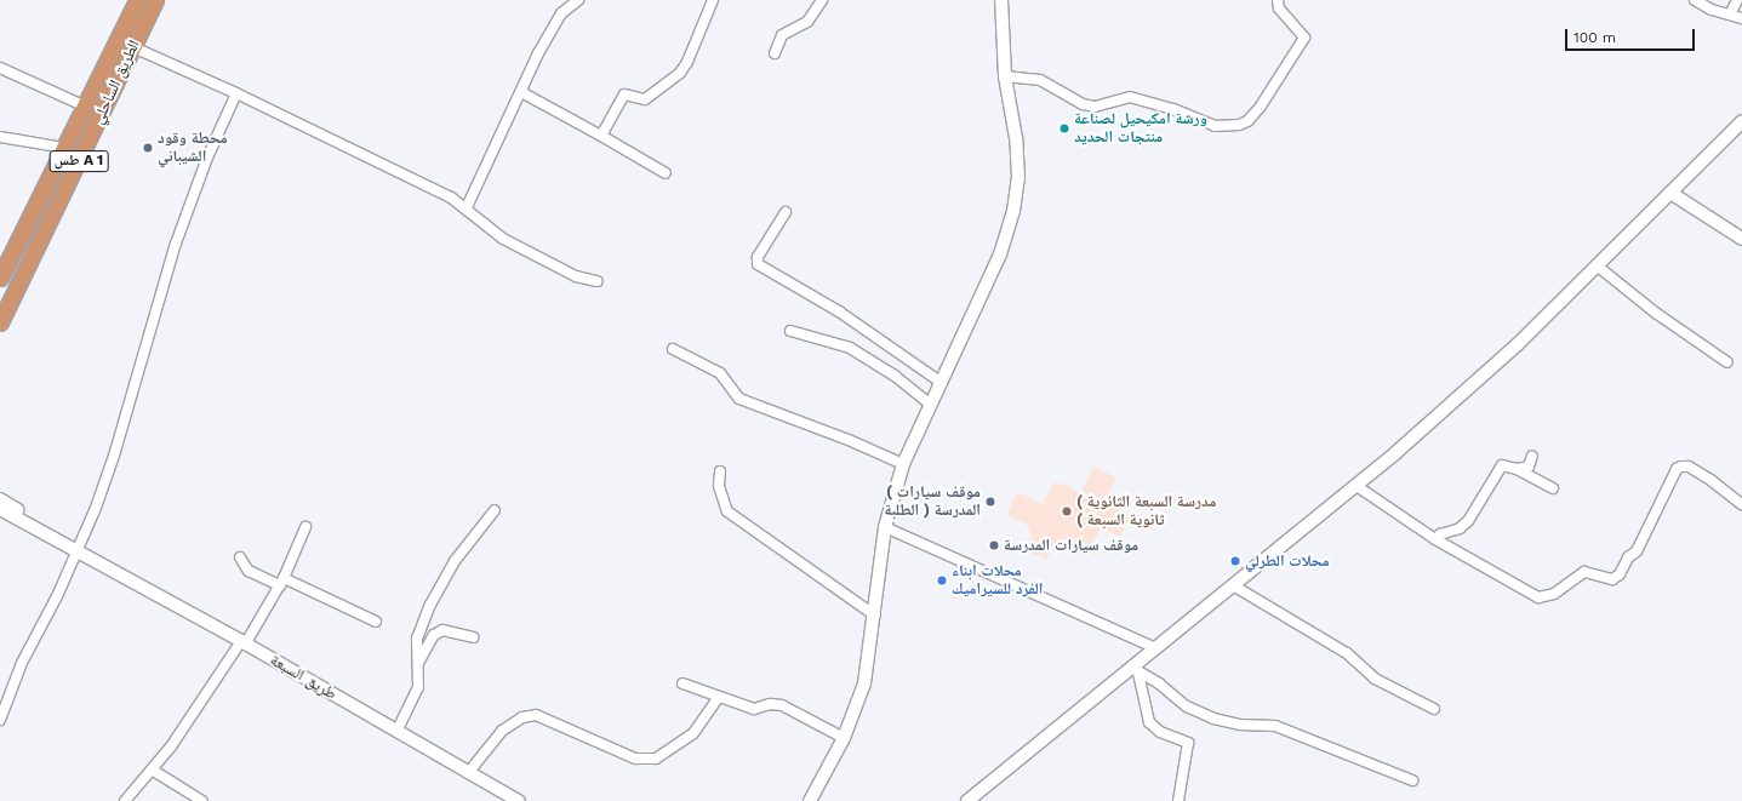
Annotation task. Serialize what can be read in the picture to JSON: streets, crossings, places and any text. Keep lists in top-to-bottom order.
{
  "streets": {
    "highway": ["الطريق الساحلي", "طس A 1"],
    "street": ["طريق السبعة"]
  },
  "places": [
    "ورشة امكيحيل لصناعة منتجات الحديد",
    "محطة وقود الشيباني",
    "( موقف سيارات المدرسة ( الطلبة",
    "( مدرسة السبعة الثانوية ( ثانوية السبعة",
    "موقف سيارات المدرسة",
    "محلات الطرلي",
    "محلات ابناء الفرد للسيراميك"
  ],
  "scale_bar": "100 m"
}
